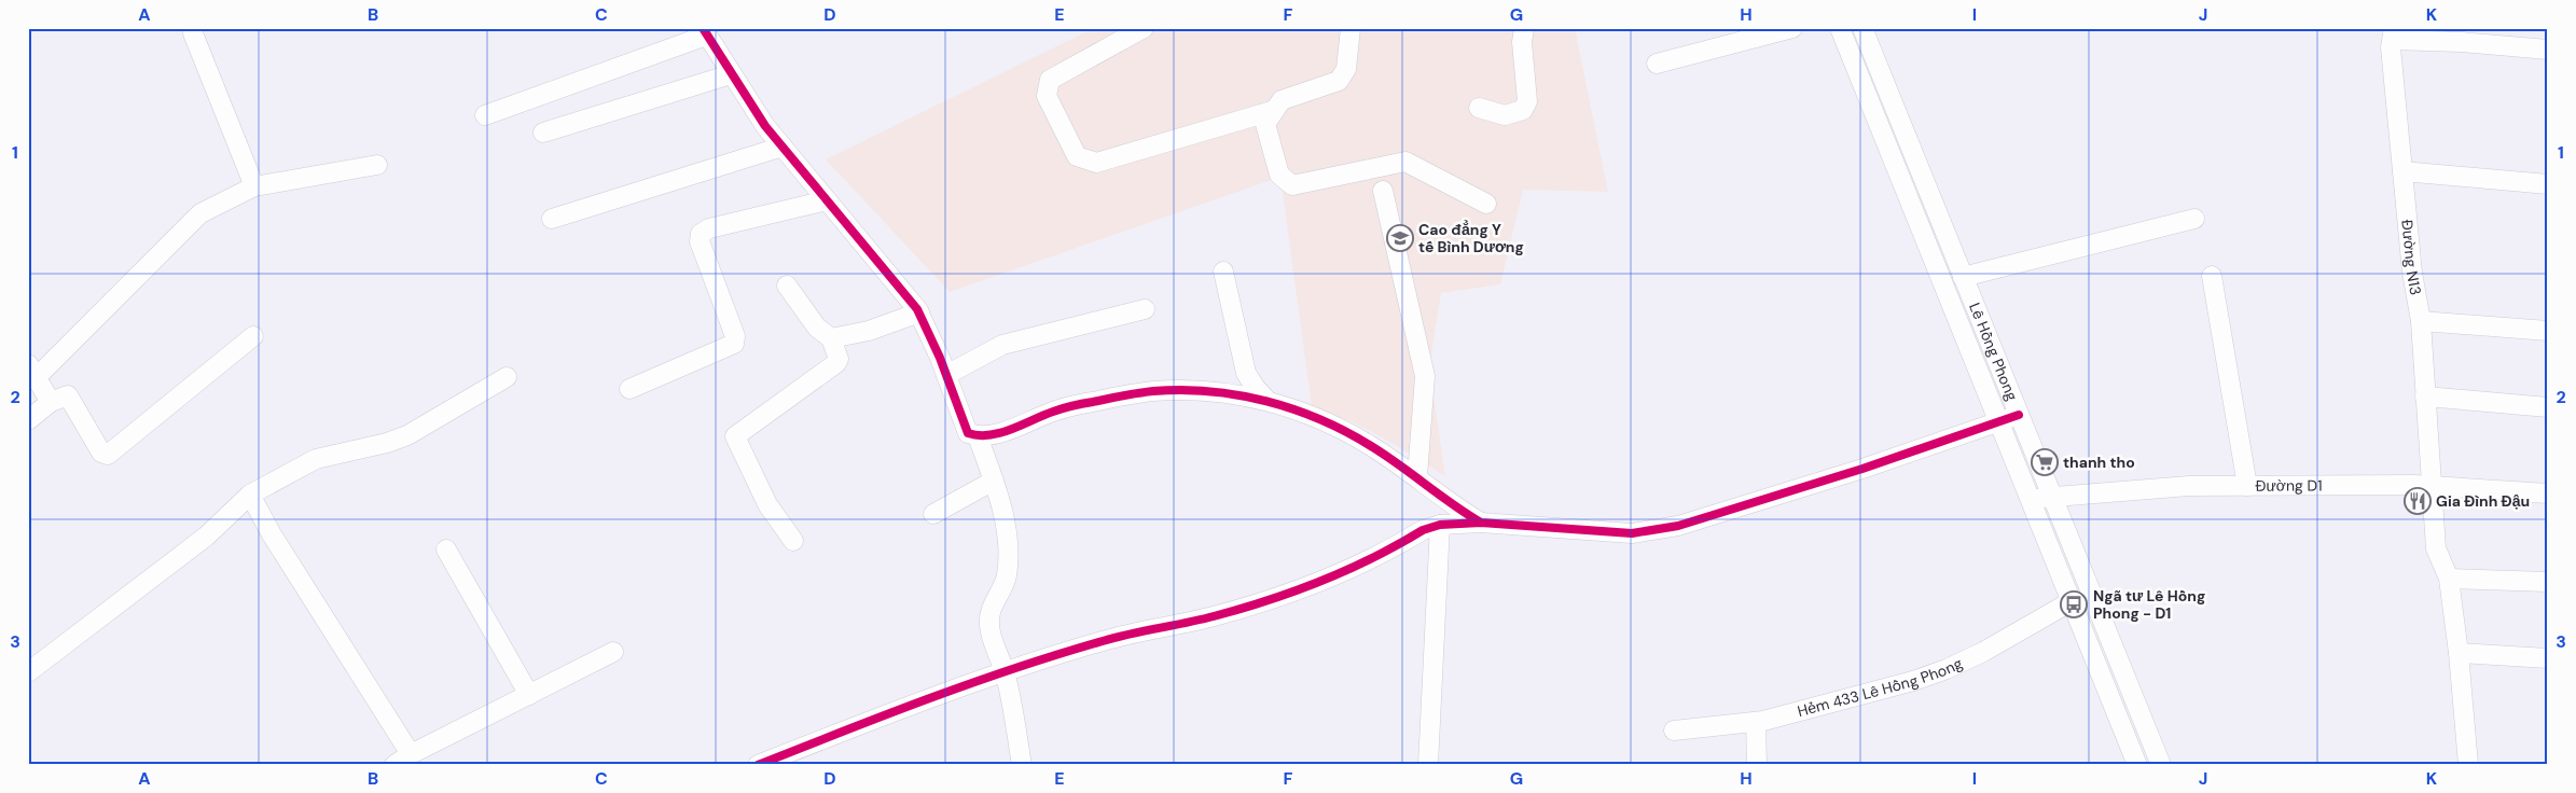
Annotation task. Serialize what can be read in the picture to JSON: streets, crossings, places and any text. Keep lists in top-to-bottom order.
{
  "streets": {
    "street": [
      "Đường N13",
      "Lê Hồng Phong",
      "Đường D1",
      "Hẻm 433 Lê Hồng Phong"
    ]
  },
  "crossings": [
    ["Đường N13", "Đường D1"],
    ["Lê Hồng Phong", "Đường D1"],
    ["Lê Hồng Phong", "Hẻm 433 Lê Hồng Phong"]
  ],
  "places": {
    "school or university": ["Cao đẳng Y tế Bình Dương"],
    "supermarket": ["thanh tho"],
    "restaurant": ["Gia Đình Đậu"],
    "bus stop": ["Ngã tư Lê Hồng Phong - D1"]
  },
  "grid": {
    "columns": [
      "A",
      "B",
      "C",
      "D",
      "E",
      "F",
      "G",
      "H",
      "I",
      "J",
      "K"
    ],
    "rows": ["1", "2", "3"]
  }
}
